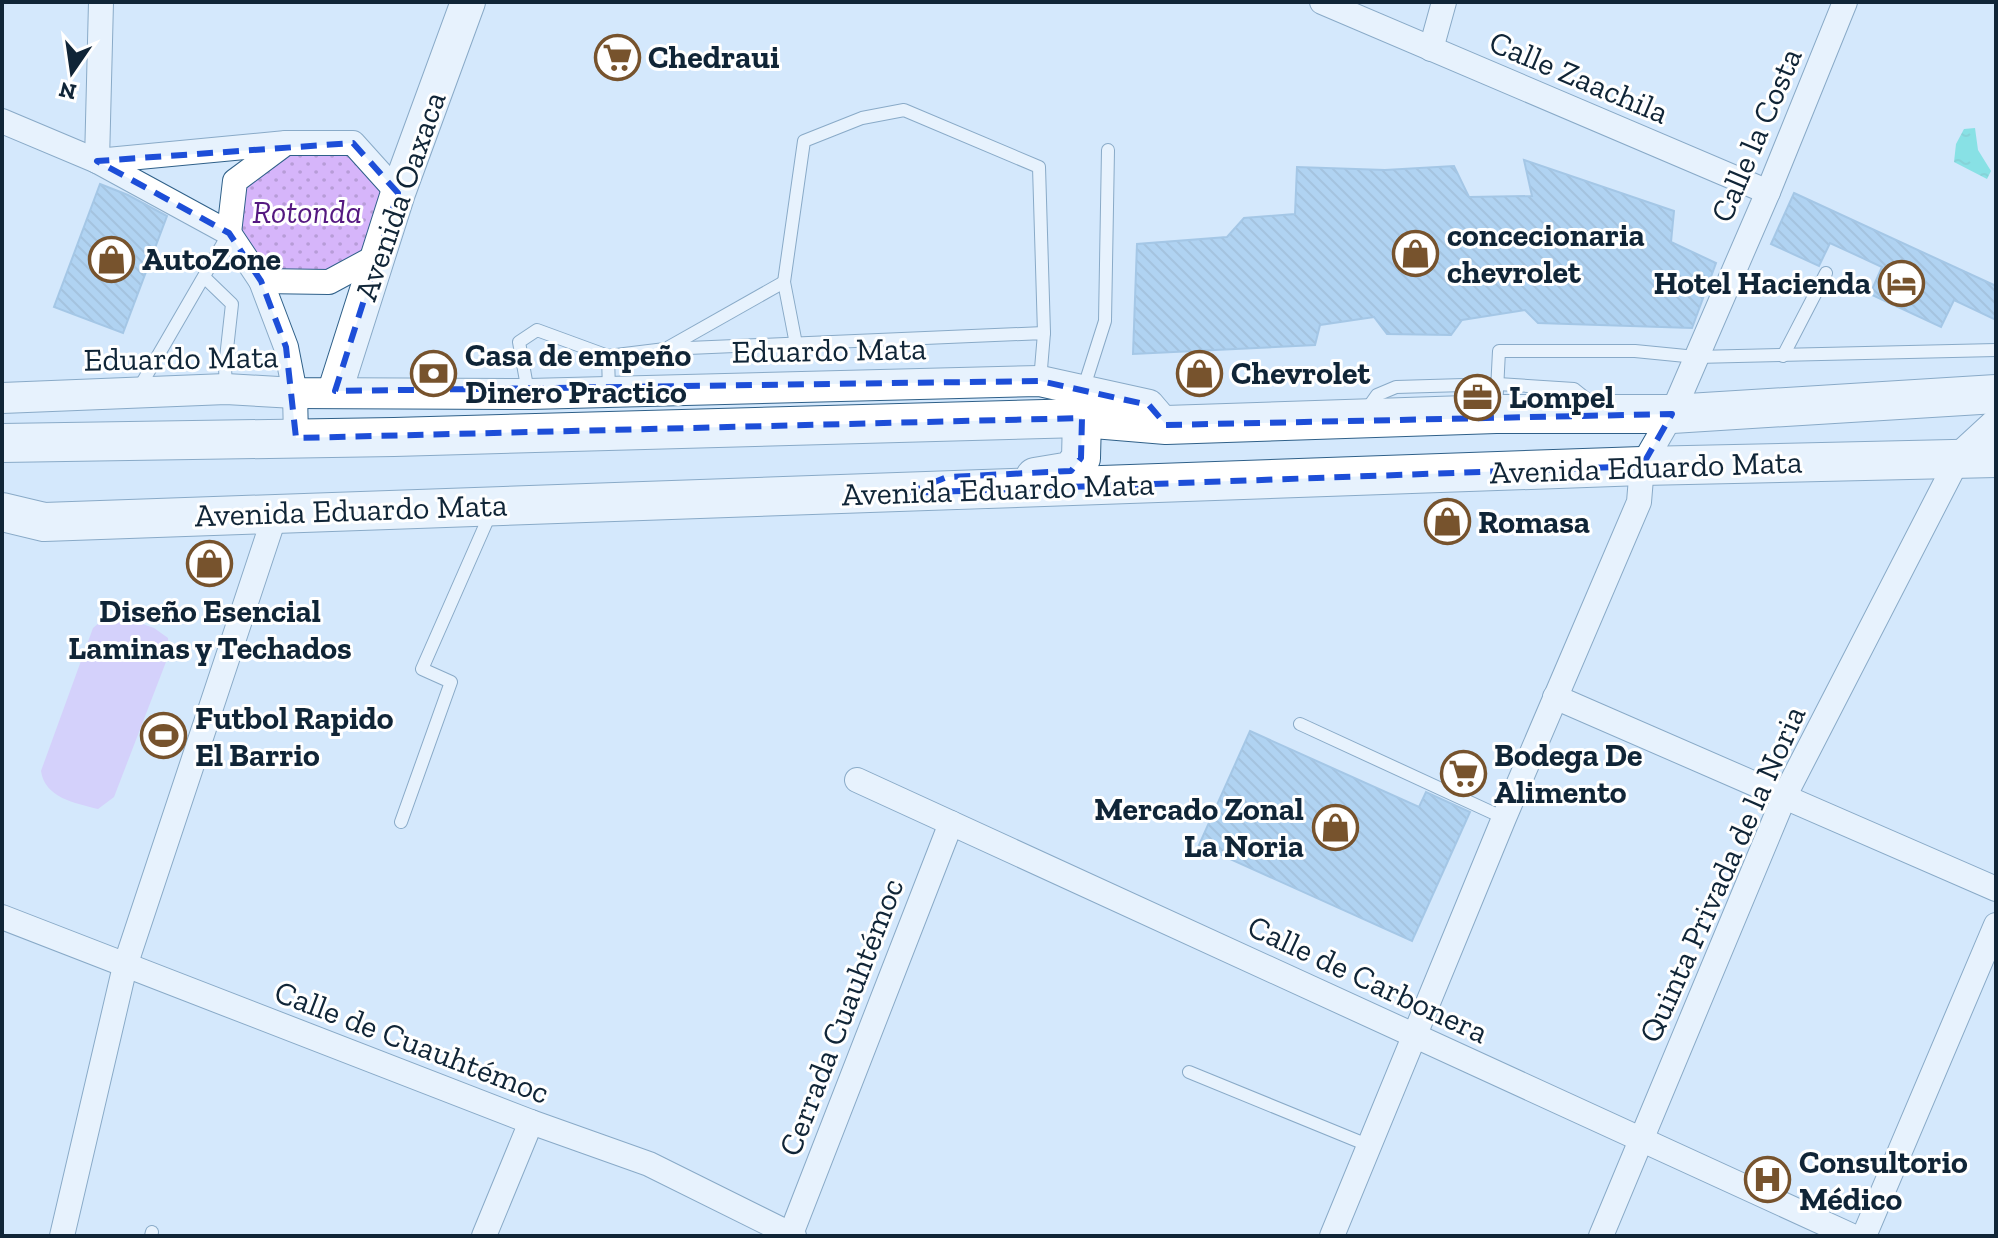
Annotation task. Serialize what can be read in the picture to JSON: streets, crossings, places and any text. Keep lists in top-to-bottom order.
{
  "streets": {
    "main road": ["Avenida Oaxaca", "Avenida Eduardo Mata"],
    "street": [
      "Calle Zaachila",
      "Calle la Costa",
      "Eduardo Mata",
      "Quinta Privada de la Noria",
      "Calle de Carbonera",
      "Cerrada Cuauhtémoc",
      "Calle de Cuauhtémoc"
    ]
  },
  "crossings": [
    ["Calle Zaachila", "Calle la Costa"],
    ["Calle la Costa", "Avenida Eduardo Mata"],
    ["Avenida Oaxaca", "Eduardo Mata"],
    ["Eduardo Mata", "Avenida Eduardo Mata"],
    ["Avenida Eduardo Mata", "Quinta Privada de la Noria"],
    ["Quinta Privada de la Noria", "Calle de Carbonera"],
    ["Calle de Carbonera", "Cerrada Cuauhtémoc"],
    ["Cerrada Cuauhtémoc", "Calle de Cuauhtémoc"]
  ],
  "parks": ["Rotonda"],
  "places": {
    "supermarket": ["Chedraui", "Bodega De Alimento"],
    "shop": [
      "concecionaria chevrolet",
      "AutoZone",
      "Chevrolet",
      "Romasa",
      "Diseño Esencial Laminas y Techados",
      "Mercado Zonal La Noria"
    ],
    "hotel": ["Hotel Hacienda"],
    "bank": ["Casa de empeño Dinero Practico"],
    "office": ["Lompel"],
    "sports": ["Futbol Rapido El Barrio"],
    "hospital": ["Consultorio Médico"]
  },
  "north": "bottom"
}
